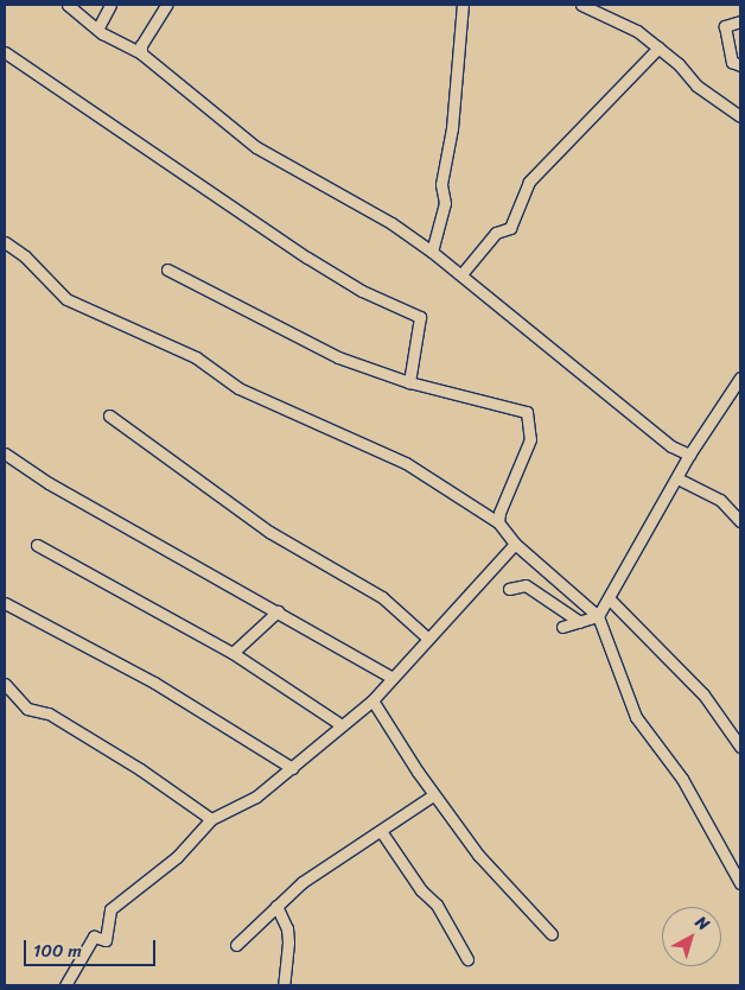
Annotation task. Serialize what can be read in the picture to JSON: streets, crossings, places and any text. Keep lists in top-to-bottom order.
{
  "scale_bar": "100 m",
  "north": "top right"
}
